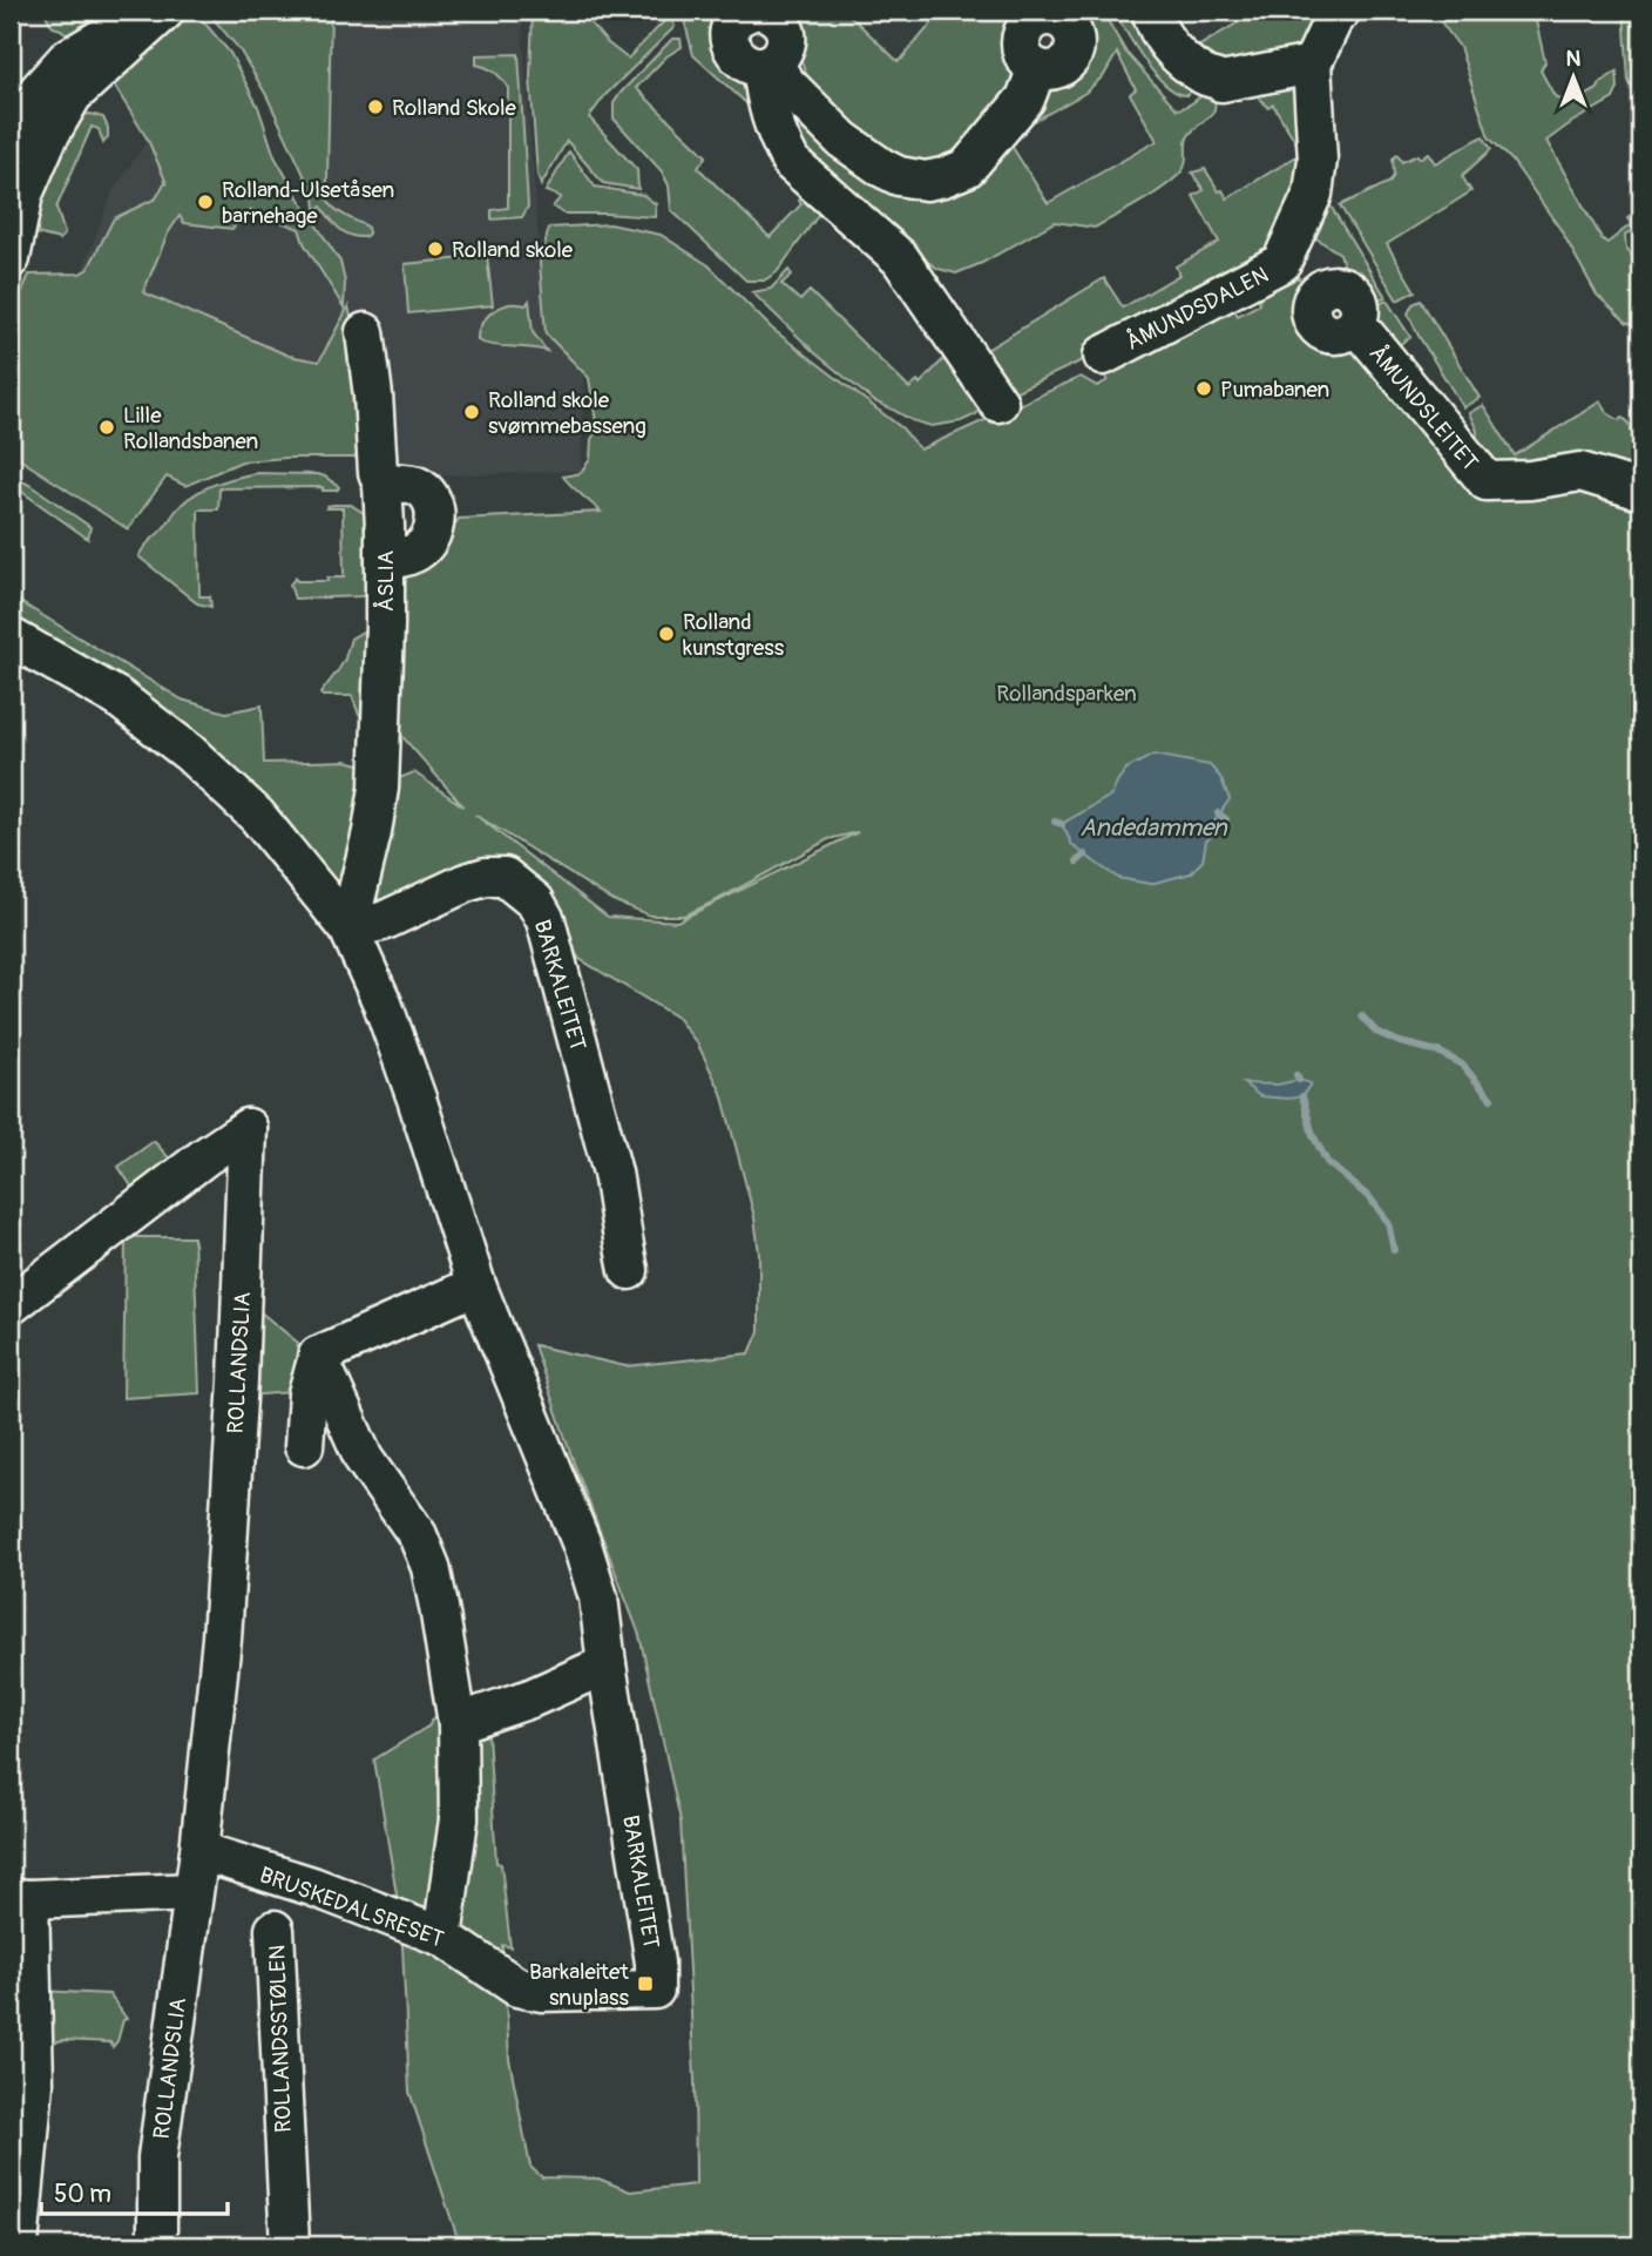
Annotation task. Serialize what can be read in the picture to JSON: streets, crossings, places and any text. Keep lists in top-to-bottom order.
{
  "streets": {
    "street": [
      "ÅMUNDSDALEN",
      "ÅMUNDSLEITET",
      "ÅSLIA",
      "BARKALEITET",
      "ROLLANDSLIA",
      "BRUSKEDALSRESET",
      "ROLLANDSSTØLEN"
    ]
  },
  "crossings": [
    ["ÅMUNDSDALEN", "ÅMUNDSLEITET"],
    ["ÅSLIA", "BARKALEITET"],
    ["BARKALEITET", "BRUSKEDALSRESET"],
    ["ROLLANDSLIA", "BRUSKEDALSRESET"]
  ],
  "water": ["Andedammen"],
  "parks": ["Rollandsparken"],
  "places": {
    "other": [
      "Rolland Skole",
      "Rolland-Ulsetåsen barnehage",
      "Rolland skole",
      "Pumabanen",
      "Rolland skole svømmebasseng",
      "Lille Rollandsbanen",
      "Rolland kunstgress"
    ],
    "transit": ["Barkaleitet snuplass"]
  },
  "scale_bar": "50 m",
  "north": "top"
}
